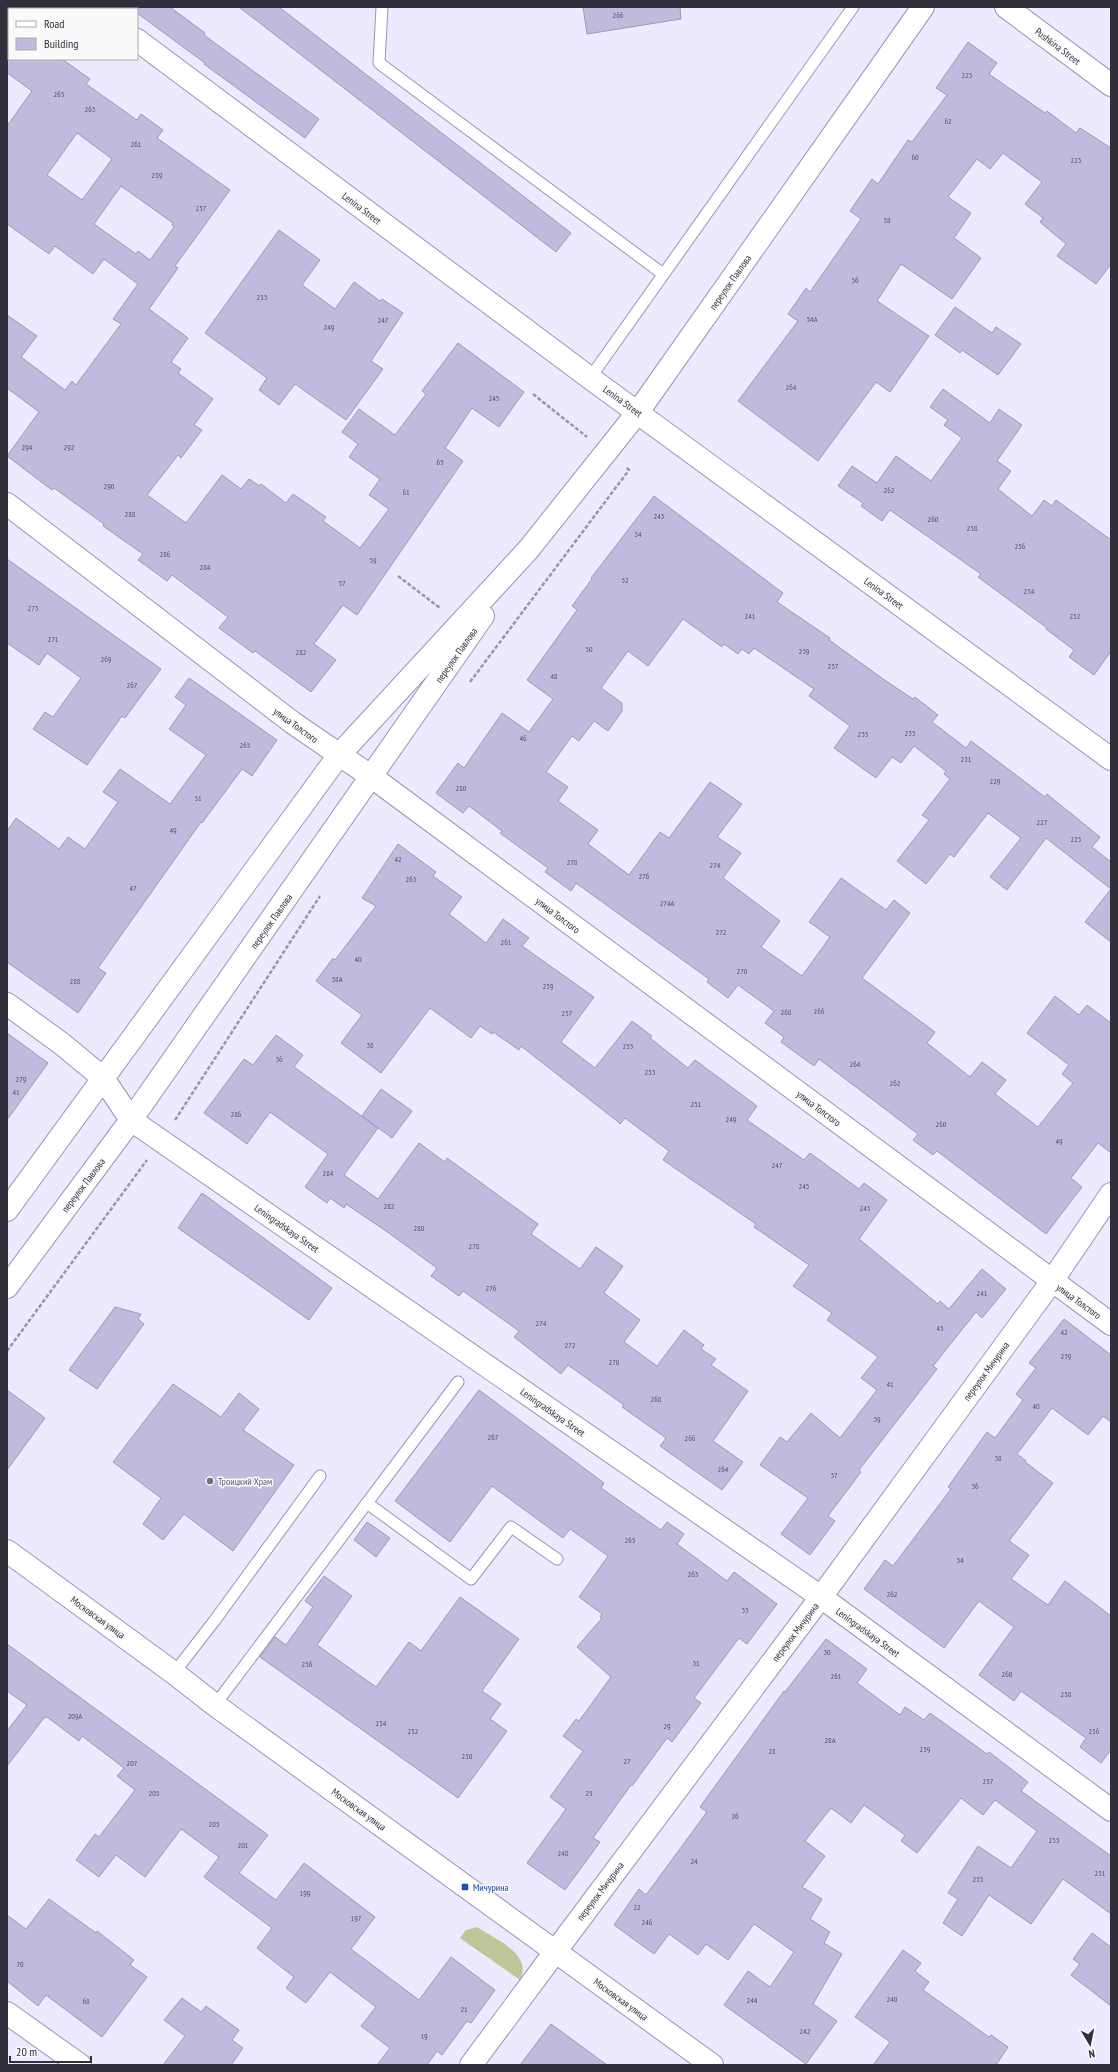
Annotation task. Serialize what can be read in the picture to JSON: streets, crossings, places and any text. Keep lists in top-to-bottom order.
{
  "streets": {
    "street": [
      "Pushkina Street",
      "Lenina Street",
      "переулок Павлова",
      "улица Толстого",
      "Leningradskaya Street",
      "переулок Мичурина",
      "Московская улица"
    ]
  },
  "crossings": [
    ["Lenina Street", "переулок Павлова"],
    ["переулок Павлова", "улица Толстого"],
    ["переулок Павлова", "Leningradskaya Street"],
    ["улица Толстого", "переулок Мичурина"],
    ["Leningradskaya Street", "переулок Мичурина"],
    ["переулок Мичурина", "Московская улица"]
  ],
  "places": {
    "other": ["Троицкий Храм"],
    "transit": ["Мичурина"]
  },
  "house_numbers": [
    "266",
    "225",
    "265",
    "263",
    "62",
    "261",
    "60",
    "223",
    "259",
    "257",
    "58",
    "56",
    "253",
    "54А",
    "247",
    "249",
    "264",
    "245",
    "294",
    "292",
    "63",
    "290",
    "262",
    "61",
    "288",
    "243",
    "260",
    "258",
    "54",
    "256",
    "286",
    "59",
    "284",
    "52",
    "57",
    "254",
    "273",
    "241",
    "252",
    "271",
    "50",
    "239",
    "282",
    "269",
    "237",
    "48",
    "267",
    "233",
    "235",
    "46",
    "265",
    "231",
    "229",
    "280",
    "51",
    "227",
    "49",
    "225",
    "42",
    "278",
    "274",
    "276",
    "263",
    "47",
    "274А",
    "272",
    "261",
    "40",
    "270",
    "38А",
    "288",
    "259",
    "266",
    "268",
    "257",
    "38",
    "255",
    "36",
    "264",
    "253",
    "279",
    "262",
    "41",
    "251",
    "286",
    "249",
    "260",
    "49",
    "247",
    "284",
    "245",
    "282",
    "243",
    "280",
    "278",
    "276",
    "241",
    "274",
    "43",
    "42",
    "272",
    "239",
    "270",
    "41",
    "268",
    "40",
    "39",
    "267",
    "266",
    "38",
    "264",
    "37",
    "36",
    "265",
    "34",
    "263",
    "262",
    "33",
    "30",
    "31",
    "256",
    "260",
    "261",
    "258",
    "209А",
    "254",
    "29",
    "252",
    "256",
    "28А",
    "259",
    "28",
    "250",
    "27",
    "207",
    "257",
    "205",
    "25",
    "26",
    "203",
    "253",
    "201",
    "248",
    "24",
    "251",
    "255",
    "199",
    "22",
    "197",
    "246",
    "70",
    "240",
    "244",
    "68",
    "21",
    "242",
    "19"
  ],
  "legend": ["Road", "Building"],
  "scale_bar": "20 m",
  "north": "bottom"
}
